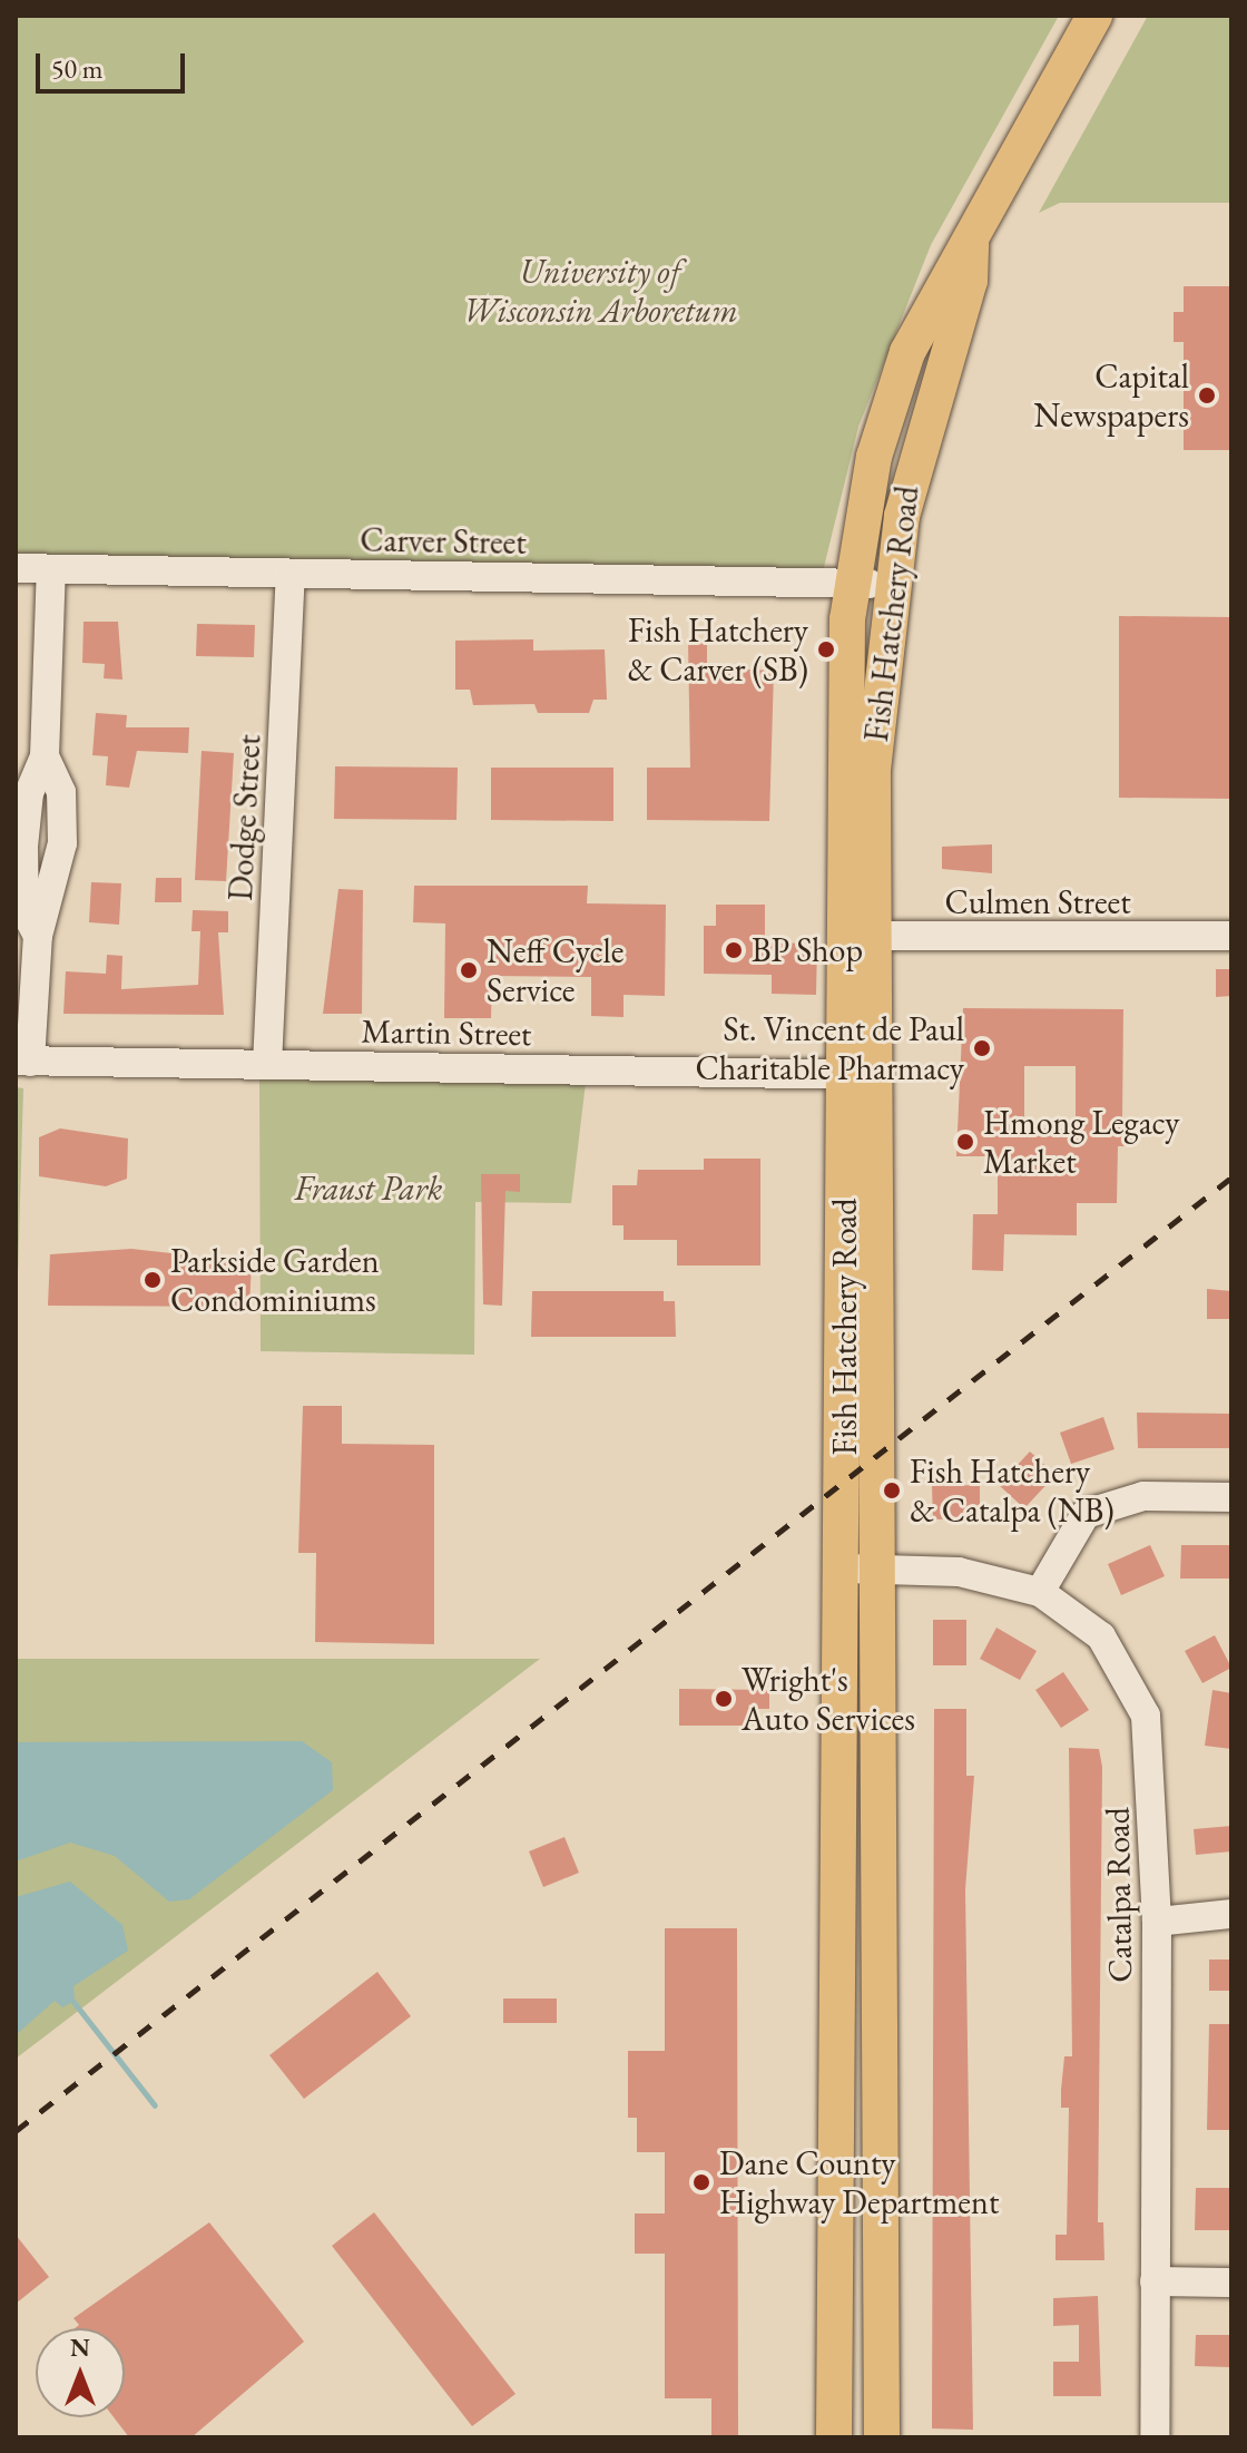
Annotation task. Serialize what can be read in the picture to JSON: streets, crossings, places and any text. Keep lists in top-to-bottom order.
{
  "streets": {
    "main road": ["Fish Hatchery Road"],
    "street": [
      "Carver Street",
      "Dodge Street",
      "Culmen Street",
      "Martin Street",
      "Catalpa Road"
    ]
  },
  "crossings": [
    ["Carver Street", "Fish Hatchery Road"],
    ["Carver Street", "Dodge Street"],
    ["Fish Hatchery Road", "Culmen Street"],
    ["Fish Hatchery Road", "Martin Street"],
    ["Fish Hatchery Road", "Catalpa Road"],
    ["Dodge Street", "Martin Street"]
  ],
  "parks": ["University of Wisconsin Arboretum", "Fraust Park"],
  "places": [
    "Capital Newspapers",
    "Fish Hatchery & Carver (SB)",
    "BP Shop",
    "Neff Cycle Service",
    "St. Vincent de Paul Charitable Pharmacy",
    "Hmong Legacy Market",
    "Parkside Garden Condominiums",
    "Fish Hatchery & Catalpa (NB)",
    "Wright's Auto Services",
    "Dane County Highway Department"
  ],
  "scale_bar": "50 m",
  "north": "top"
}
